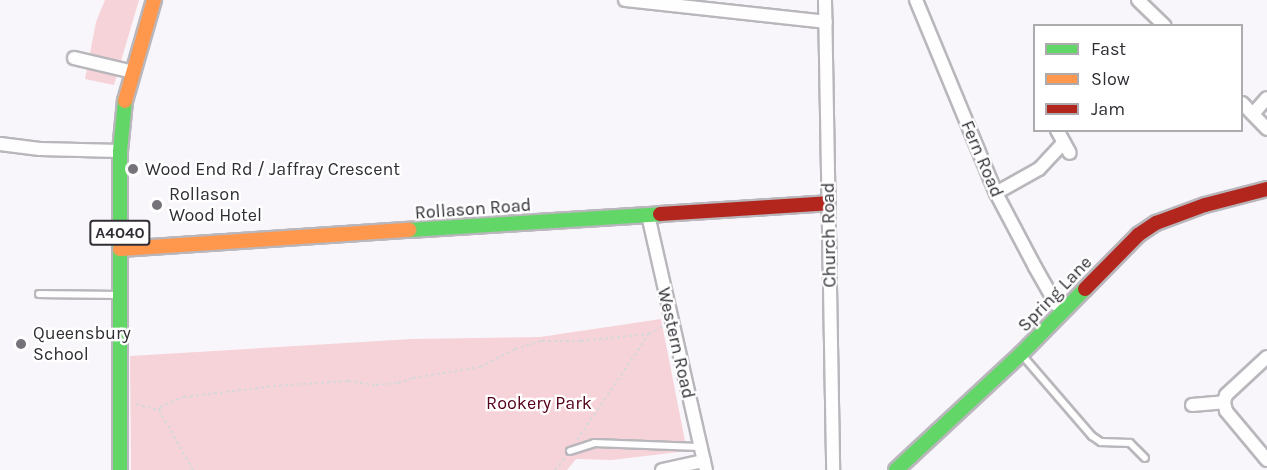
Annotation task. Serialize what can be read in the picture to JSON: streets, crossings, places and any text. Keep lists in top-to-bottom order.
{
  "streets": {
    "street": [
      "Fern Road",
      "Rollason Road",
      "A4040",
      "Church Road",
      "Spring Lane",
      "Western Road"
    ]
  },
  "crossings": [
    ["Fern Road", "Spring Lane"],
    ["Rollason Road", "A4040"],
    ["Rollason Road", "Church Road"],
    ["Rollason Road", "Western Road"]
  ],
  "parks": ["Rookery Park"],
  "places": ["Wood End Rd / Jaffray Crescent", "Rollason Wood Hotel", "Queensbury School"],
  "legend": ["Fast", "Slow", "Jam"]
}
